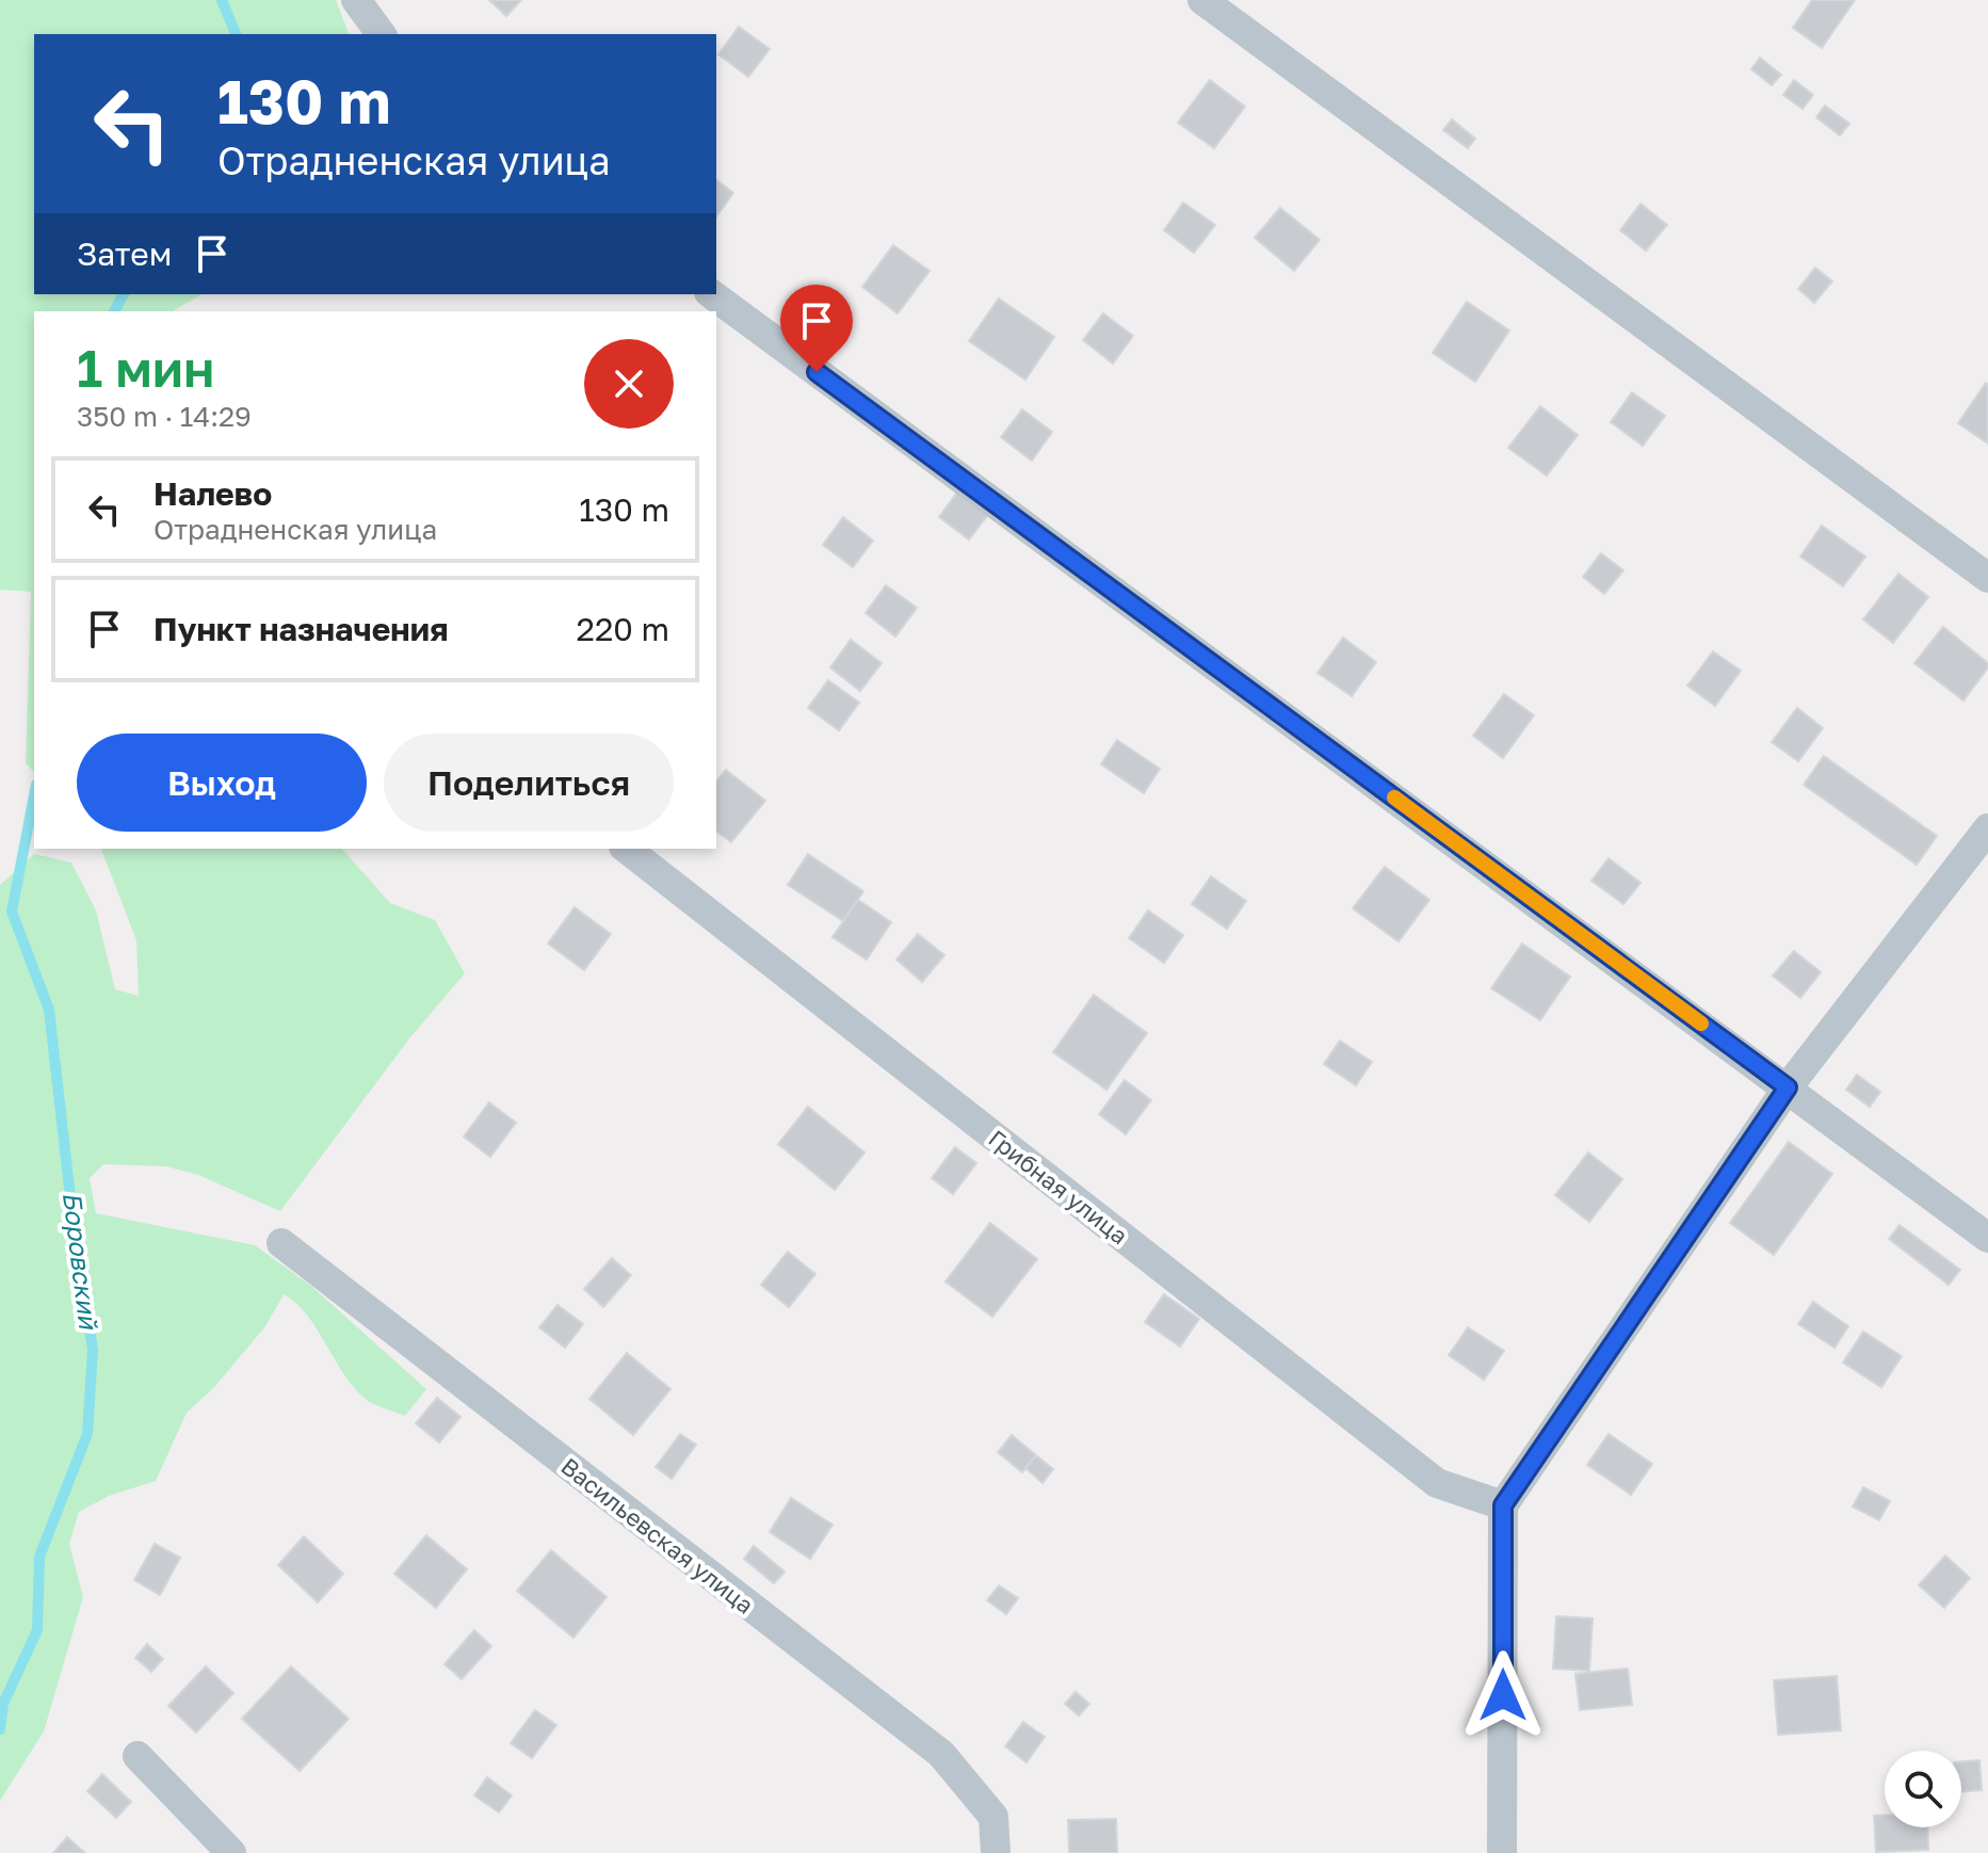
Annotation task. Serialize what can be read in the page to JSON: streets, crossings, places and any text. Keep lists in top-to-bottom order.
{
  "streets": {
    "street": ["Грибная улица", "Васильевская улица"]
  },
  "water": ["Боровский"],
  "page": {
    "turn": ["130 m", "Отрадненская улица"],
    "then": "Затем",
    "heading": ["1 мин", "350 m · 14:29"],
    "list": [
      {
        "name": "Налево",
        "note": "Отрадненская улица",
        "value": "130 m"
      },
      {
        "name": "Пункт назначения",
        "value": "220 m"
      }
    ],
    "buttons": ["Выход", "Поделиться"]
  }
}
